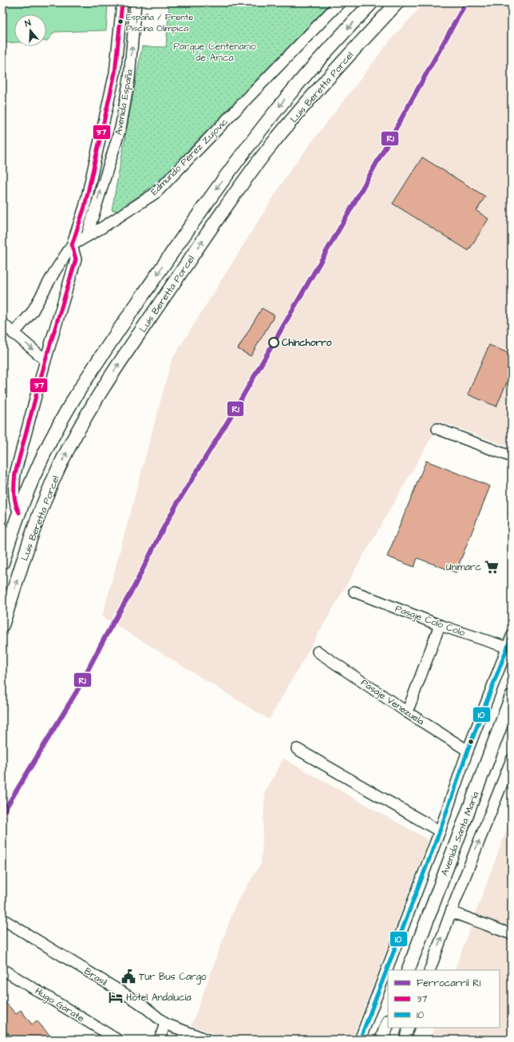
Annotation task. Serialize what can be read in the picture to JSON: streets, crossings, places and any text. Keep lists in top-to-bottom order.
{
  "streets": {
    "main road": ["Luis Beretta Porcel", "Avenida Santa María"],
    "street": [
      "Avenida España",
      "Edmundo Pérez Zujovic",
      "Pasaje Colo Colo",
      "Pasaje Venezuela",
      "Brasil",
      "Hugo Gárate"
    ]
  },
  "crossings": [
    ["Avenida España", "Edmundo Pérez Zujovic"],
    ["Pasaje Colo Colo", "Avenida Santa María"],
    ["Pasaje Venezuela", "Avenida Santa María"]
  ],
  "parks": ["Parque Centenario de Arica"],
  "places": {
    "other": ["España / Frente Piscina Olímpica", "Chinchorro"],
    "supermarket": ["Unimarc"],
    "public building": ["Tur Bus Cargo"],
    "hotel": ["Hotel Andalucía"]
  },
  "lines": ["rail line R1", "transit line 37", "transit line 10"],
  "legend": ["Ferrocarril R1", "37", "10"],
  "north": "top"
}
